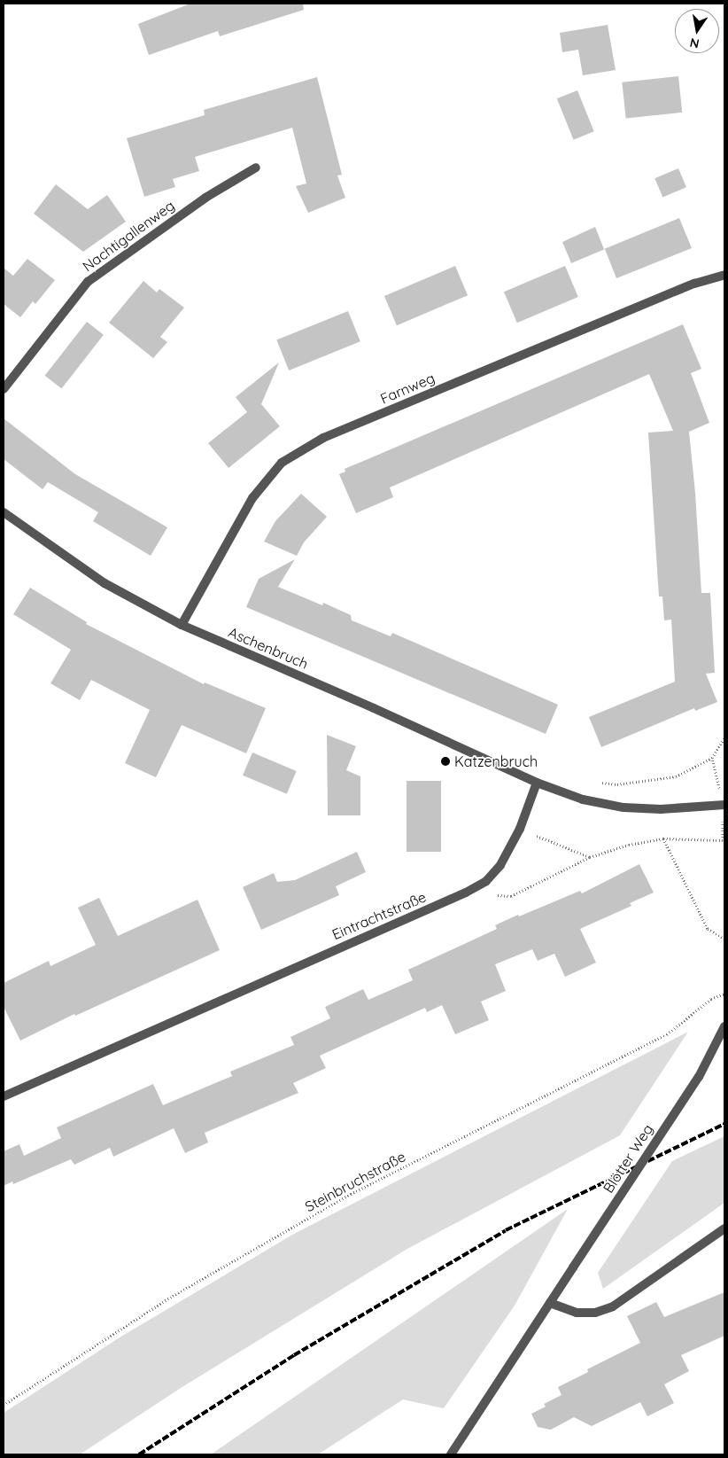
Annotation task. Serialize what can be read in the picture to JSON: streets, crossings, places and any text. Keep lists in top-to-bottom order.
{
  "streets": {
    "street": [
      "Nachtigallenweg",
      "Farnweg",
      "Aschenbruch",
      "Eintrachtstraße",
      "Blötter Weg"
    ],
    "path": ["Steinbruchstraße"]
  },
  "crossings": [
    ["Farnweg", "Aschenbruch"],
    ["Aschenbruch", "Eintrachtstraße"]
  ],
  "places": ["Katzenbruch"],
  "north": "bottom"
}
